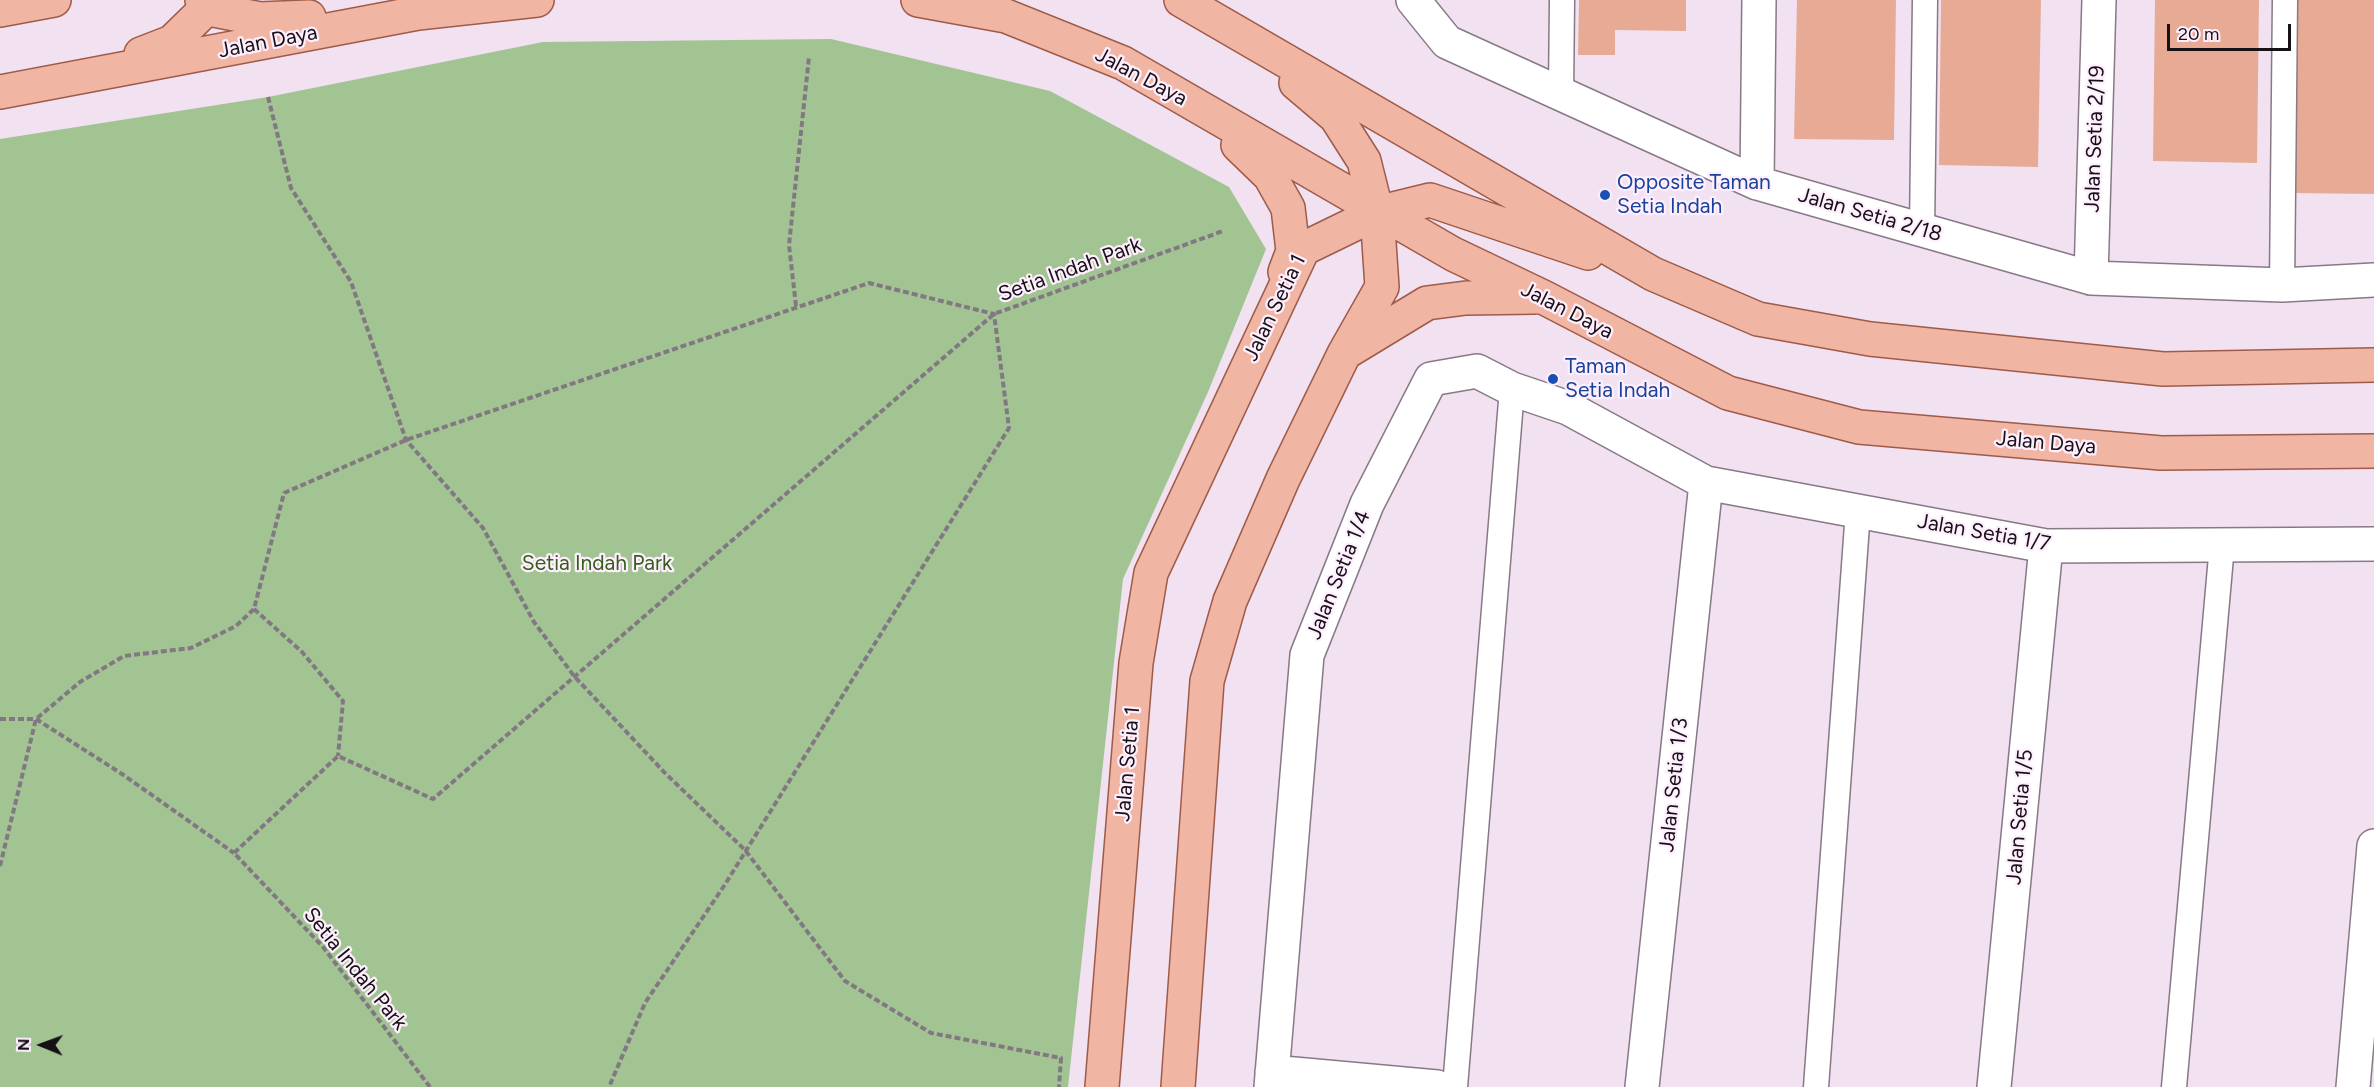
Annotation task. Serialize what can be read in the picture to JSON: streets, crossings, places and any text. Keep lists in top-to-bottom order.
{
  "streets": {
    "main road": ["Jalan Daya", "Jalan Setia 1"],
    "street": [
      "Jalan Setia 2/19",
      "Jalan Setia 2/18",
      "Jalan Setia 1/7",
      "Jalan Setia 1/4",
      "Jalan Setia 1/3",
      "Jalan Setia 1/5"
    ],
    "path": ["Setia Indah Park"]
  },
  "crossings": [
    ["Jalan Daya", "Jalan Setia 1"],
    ["Jalan Setia 2/19", "Jalan Setia 2/18"],
    ["Jalan Setia 1/7", "Jalan Setia 1/4"],
    ["Jalan Setia 1/7", "Jalan Setia 1/3"],
    ["Jalan Setia 1/7", "Jalan Setia 1/5"],
    ["Jalan Setia 1/4", "Jalan Setia 1/3"]
  ],
  "parks": ["Setia Indah Park"],
  "places": ["Opposite Taman Setia Indah", "Taman Setia Indah"],
  "scale_bar": "20 m",
  "north": "left"
}
